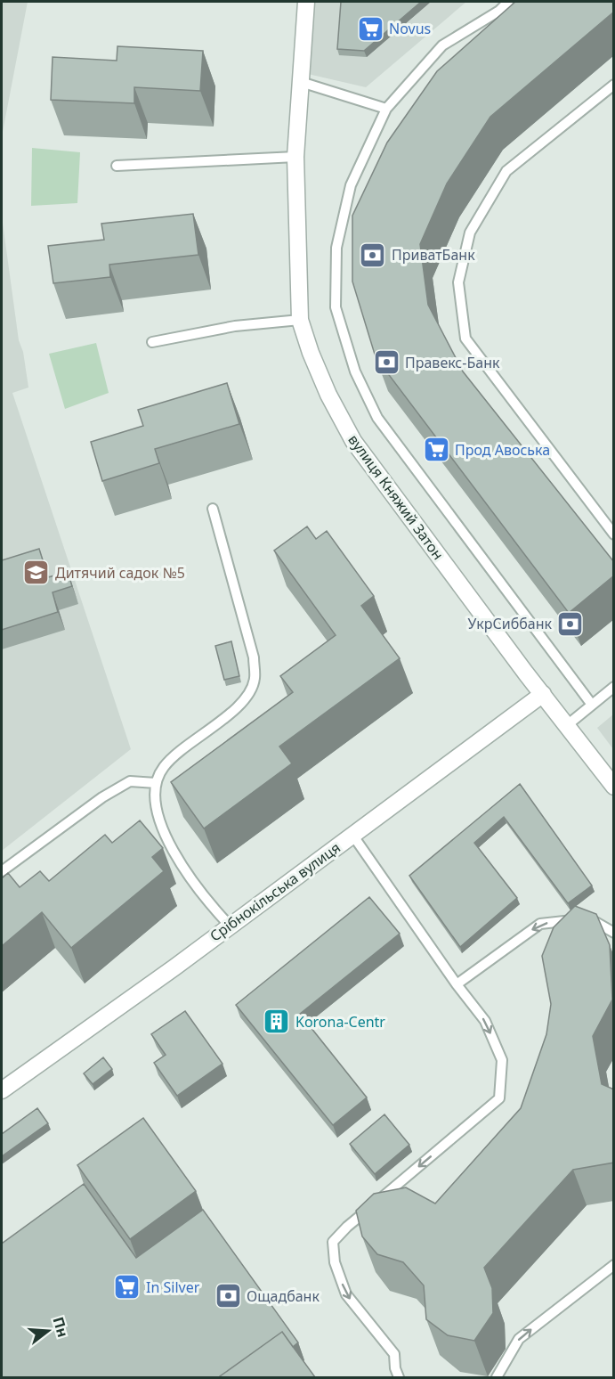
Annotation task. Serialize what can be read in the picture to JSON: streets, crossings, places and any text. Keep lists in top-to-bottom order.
{
  "streets": {
    "street": ["вулиця Княжий Затон", "Срібнокільська вулиця"]
  },
  "crossings": [
    ["вулиця Княжий Затон", "Срібнокільська вулиця"]
  ],
  "places": {
    "supermarket": ["Novus", "Прод Авоська", "In Silver"],
    "bank": [
      "ПриватБанк",
      "Правекс-Банк",
      "УкрСиббанк",
      "Ощадбанк"
    ],
    "school or university": ["Дитячий садок №5"],
    "building": ["Korona-Centr"]
  },
  "north": "right"
}
